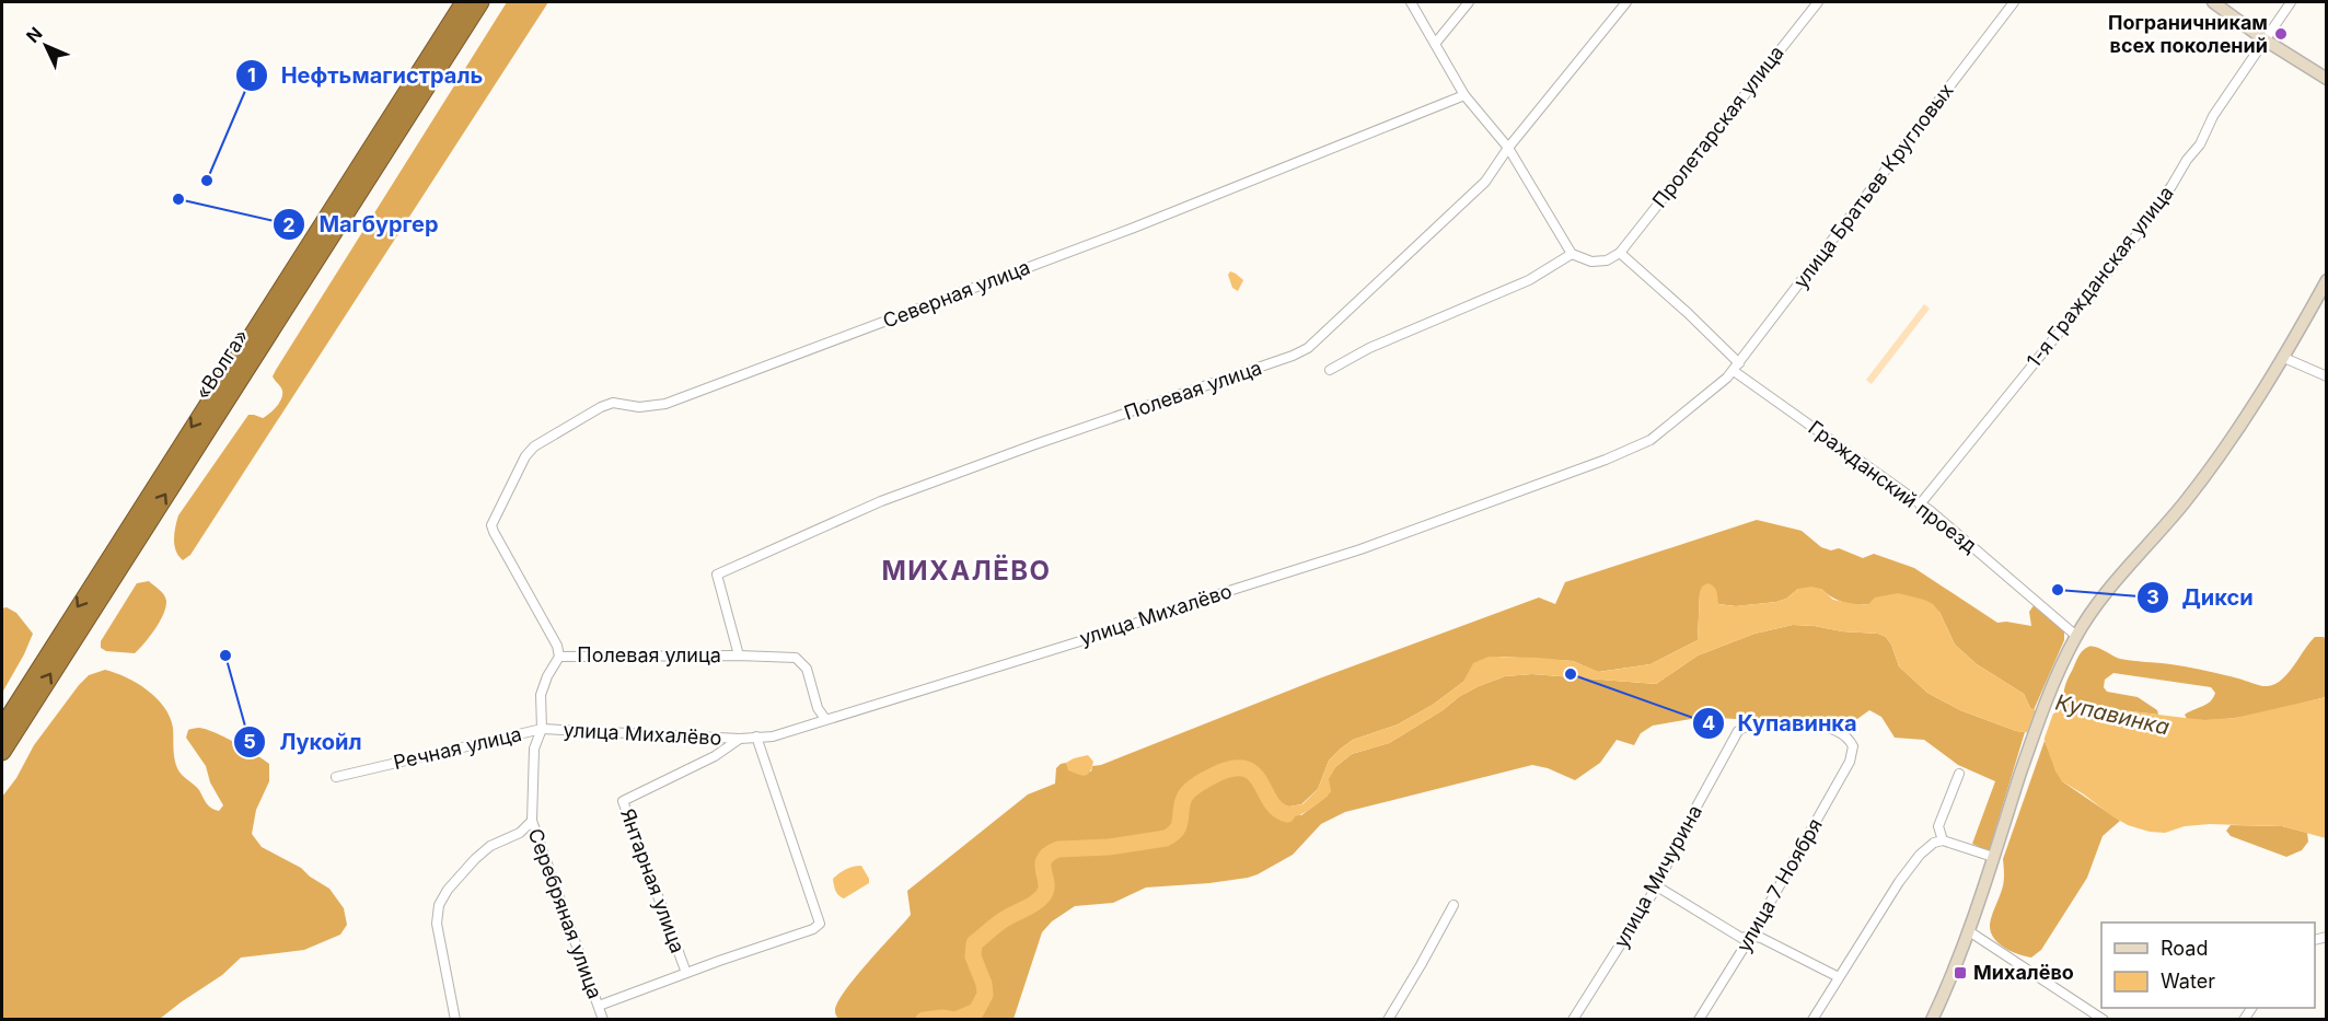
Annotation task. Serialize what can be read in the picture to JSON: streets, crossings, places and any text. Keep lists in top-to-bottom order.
{
  "streets": {
    "highway": ["«Волга»"],
    "street": [
      "Пролетарская улица",
      "улица Братьев Кругловых",
      "1-я Гражданская улица",
      "Северная улица",
      "Полевая улица",
      "Гражданский проезд",
      "улица Михалёво",
      "Речная улица",
      "улица Мичурина",
      "Янтарная улица",
      "улица 7 Ноября",
      "Серебряная улица"
    ]
  },
  "crossings": [
    ["Пролетарская улица", "Гражданский проезд"],
    ["улица Братьев Кругловых", "Гражданский проезд"],
    ["улица Братьев Кругловых", "улица Михалёво"],
    ["1-я Гражданская улица", "Гражданский проезд"],
    ["Северная улица", "Полевая улица"],
    ["Северная улица", "Серебряная улица"],
    ["Полевая улица", "улица Михалёво"],
    ["Полевая улица", "Серебряная улица"],
    ["Гражданский проезд", "улица Михалёво"],
    ["улица Михалёво", "Речная улица"],
    ["улица Михалёво", "Янтарная улица"],
    ["улица Михалёво", "Серебряная улица"],
    ["Речная улица", "Серебряная улица"],
    ["улица Мичурина", "улица 7 Ноября"]
  ],
  "districts": ["МИХАЛЁВО"],
  "water": ["Купавинка"],
  "places": {
    "other": [
      "Пограничникам всех поколений",
      "Нефтьмагистраль",
      "Магбургер",
      "Дикси",
      "Лукойл",
      "Купавинка"
    ],
    "transit": ["Михалёво"]
  },
  "legend": ["Road", "Water"],
  "north": "top left"
}
